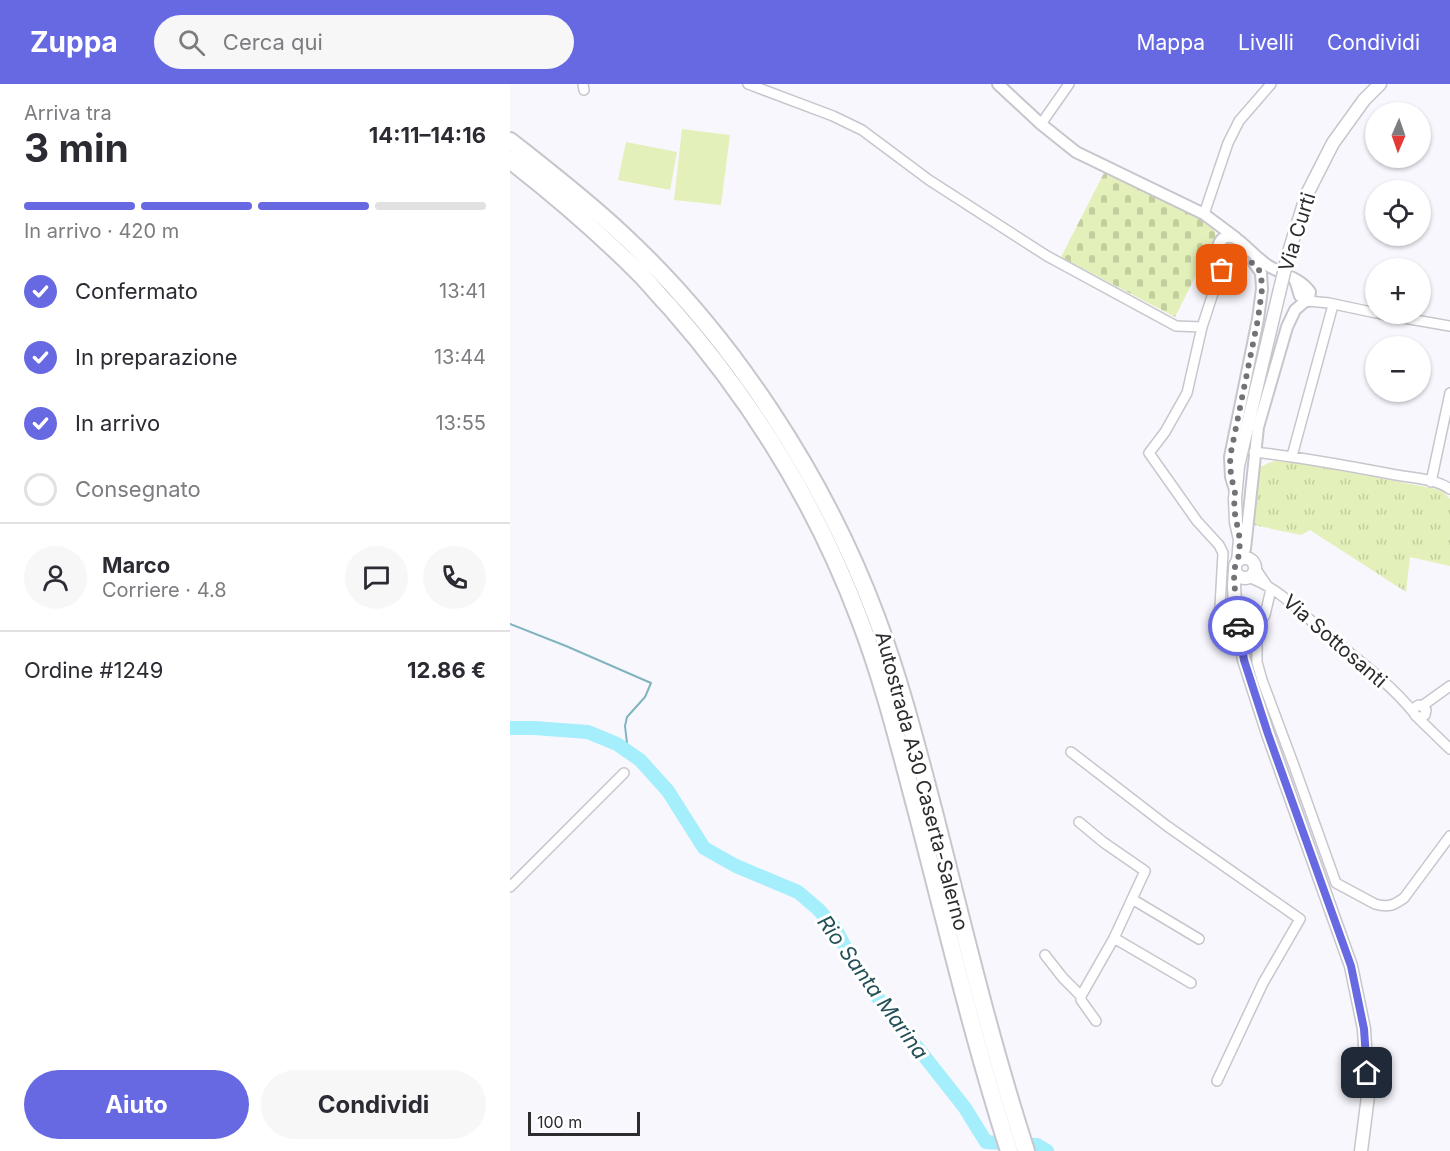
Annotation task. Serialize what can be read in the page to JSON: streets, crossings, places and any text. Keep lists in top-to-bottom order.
{
  "streets": {
    "highway": ["Autostrada A30 Caserta-Salerno"],
    "main road": ["Via Curti"],
    "street": ["Via Sottosanti"]
  },
  "crossings": [
    ["Via Curti", "Via Sottosanti"]
  ],
  "water": ["Rio Santa Marina"],
  "scale_bar": "100 m",
  "north": "bottom",
  "page": {
    "header": "Zuppa",
    "search": "Cerca qui",
    "nav": ["Mappa", "Livelli", "Condividi"],
    "heading": ["3 min", "Arriva tra", "14:11–14:16"],
    "panel": [
      "Marco",
      "Corriere · 4.8",
      "Ordine #1249",
      "12.86 €"
    ],
    "map_buttons": ["+", "−"],
    "bar": "In arrivo · 420 m",
    "list": [
      ["Confermato", "13:41"],
      ["In preparazione", "13:44"],
      ["In arrivo", "13:55"],
      "Consegnato"
    ],
    "buttons": ["Aiuto", "Condividi"],
    "scale": "100 m"
  }
}
